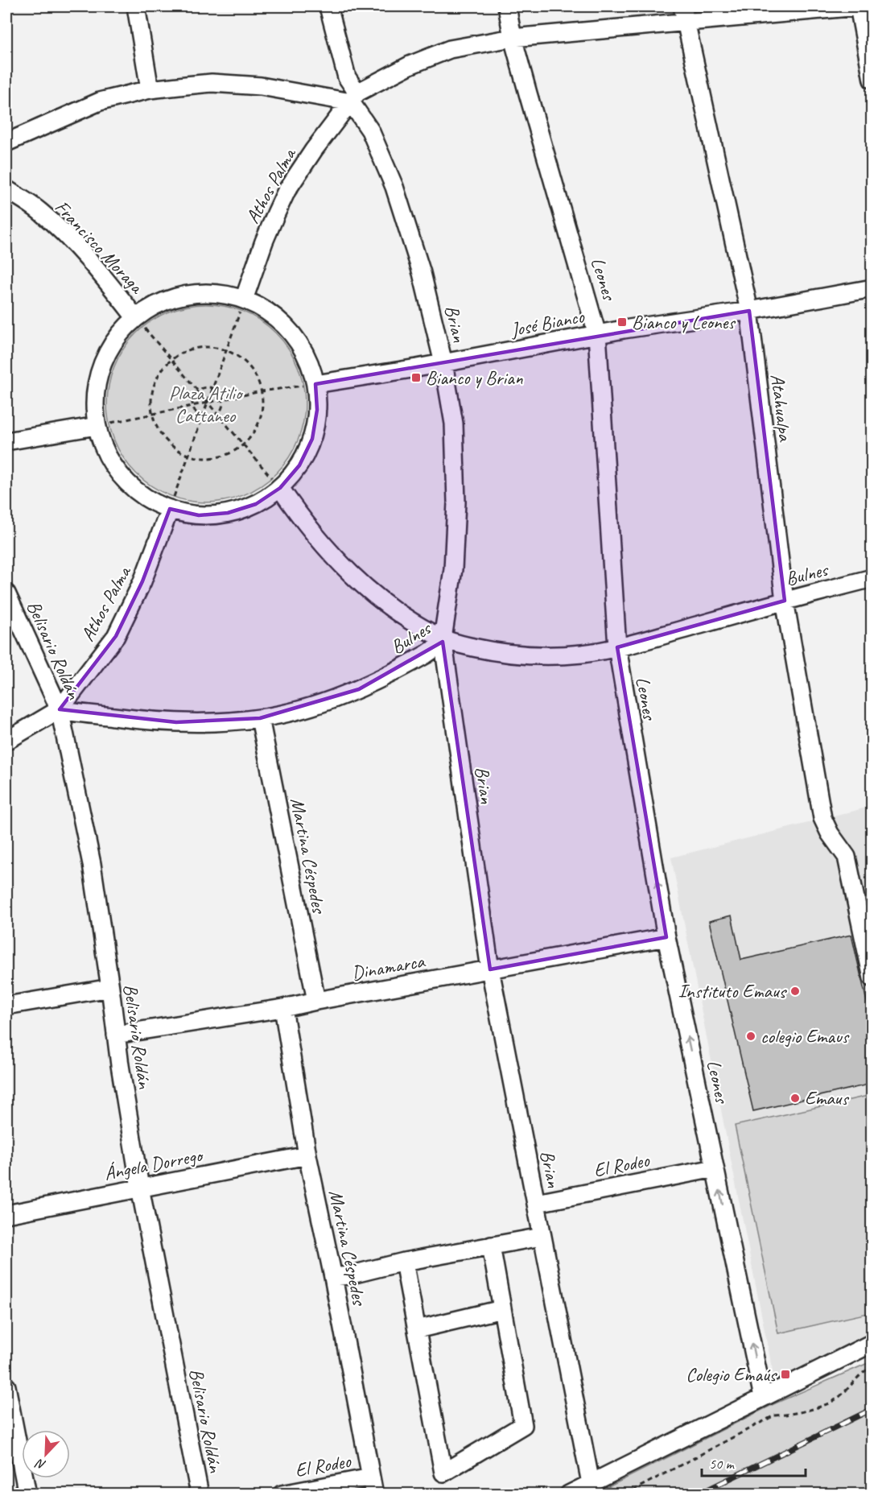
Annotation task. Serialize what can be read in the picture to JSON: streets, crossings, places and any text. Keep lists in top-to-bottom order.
{
  "streets": {
    "street": [
      "Athos Palma",
      "Francisco Moraga",
      "Leones",
      "José Bianco",
      "Brian",
      "Atahualpa",
      "Bulnes",
      "Belisario Roldán",
      "Martina Céspedes",
      "Dinamarca",
      "Ángela Dorrego",
      "El Rodeo"
    ]
  },
  "crossings": [
    ["Athos Palma", "Brian"],
    ["Athos Palma", "Bulnes"],
    ["Athos Palma", "Belisario Roldán"],
    ["Leones", "José Bianco"],
    ["Leones", "Bulnes"],
    ["Leones", "Dinamarca"],
    ["Leones", "El Rodeo"],
    ["José Bianco", "Brian"],
    ["José Bianco", "Atahualpa"],
    ["Brian", "Bulnes"],
    ["Brian", "Dinamarca"],
    ["Brian", "El Rodeo"],
    ["Atahualpa", "Bulnes"],
    ["Bulnes", "Belisario Roldán"],
    ["Bulnes", "Martina Céspedes"],
    ["Belisario Roldán", "Dinamarca"],
    ["Belisario Roldán", "Ángela Dorrego"],
    ["Martina Céspedes", "Dinamarca"],
    ["Martina Céspedes", "Ángela Dorrego"],
    ["Martina Céspedes", "El Rodeo"]
  ],
  "one_way": ["Leones"],
  "parks": ["Plaza Atilio Cattaneo"],
  "places": {
    "transit": ["Bianco y Leones", "Bianco y Brian", "Colegio Emaús"],
    "other": ["Instituto Emaus", "colegio Emaus", "Emaus"]
  },
  "scale_bar": "50 m",
  "north": "bottom left"
}
